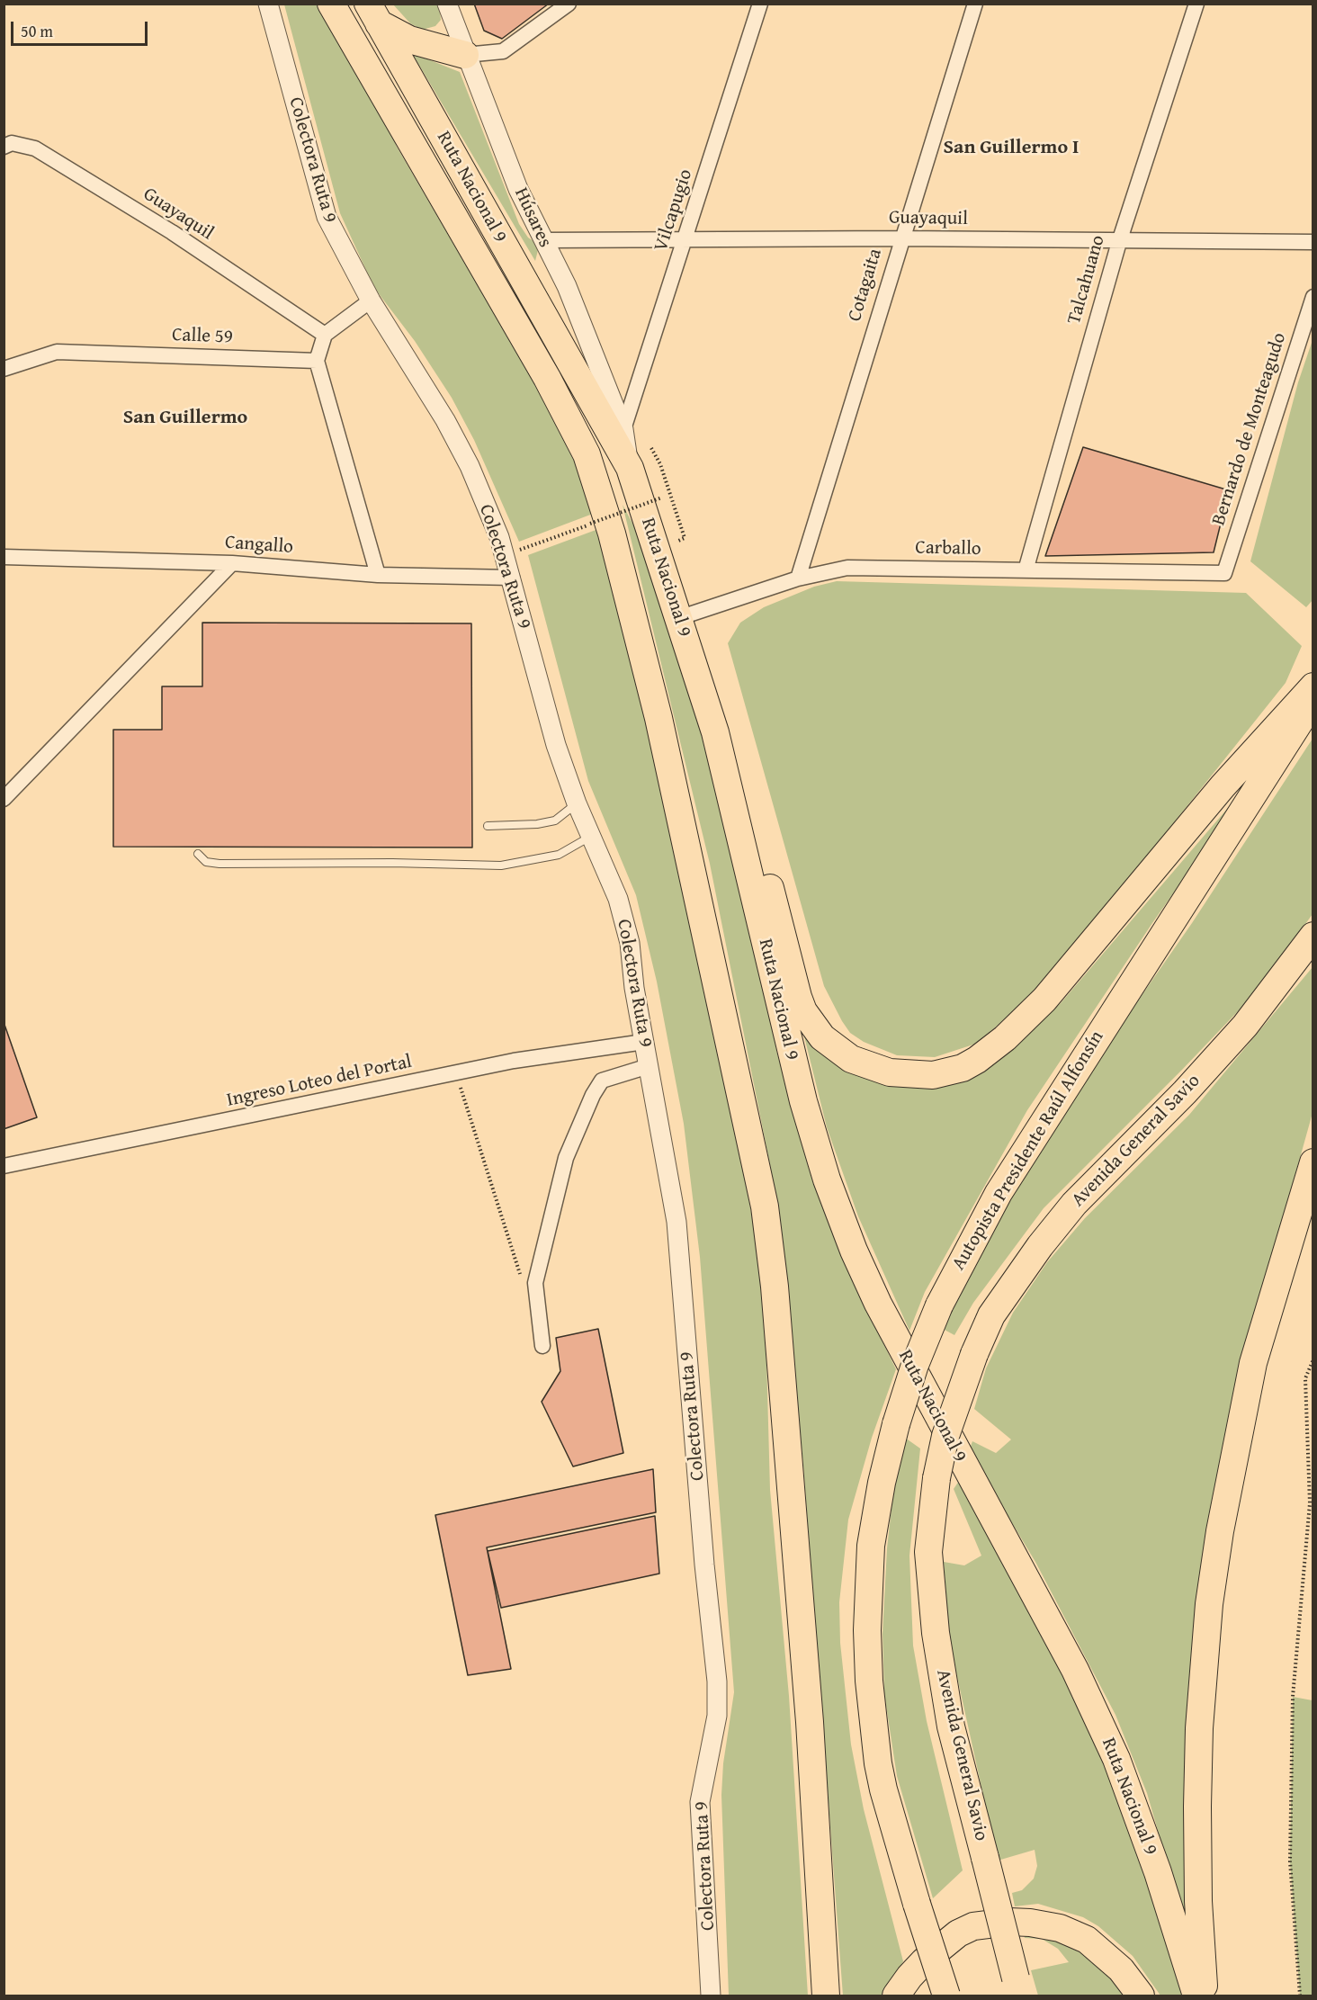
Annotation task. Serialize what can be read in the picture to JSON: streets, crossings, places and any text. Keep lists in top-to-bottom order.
{
  "streets": {
    "highway": ["Ruta Nacional 9", "Avenida General Savio", "Autopista Presidente Raúl Alfonsín"],
    "street": [
      "Colectora Ruta 9",
      "Vilcapugio",
      "Guayaquil",
      "Húsares",
      "Talcahuano",
      "Cotagaita",
      "Calle 59",
      "Bernardo de Monteagudo",
      "Cangallo",
      "Carballo",
      "Ingreso Loteo del Portal"
    ]
  },
  "crossings": [
    ["Colectora Ruta 9", "Cangallo"],
    ["Colectora Ruta 9", "Ingreso Loteo del Portal"],
    ["Ruta Nacional 9", "Húsares"],
    ["Ruta Nacional 9", "Carballo"],
    ["Vilcapugio", "Guayaquil"],
    ["Vilcapugio", "Húsares"],
    ["Guayaquil", "Húsares"],
    ["Guayaquil", "Talcahuano"],
    ["Guayaquil", "Cotagaita"],
    ["Talcahuano", "Carballo"],
    ["Cotagaita", "Carballo"],
    ["Bernardo de Monteagudo", "Carballo"]
  ],
  "districts": ["San Guillermo I", "San Guillermo"],
  "scale_bar": "50 m"
}
